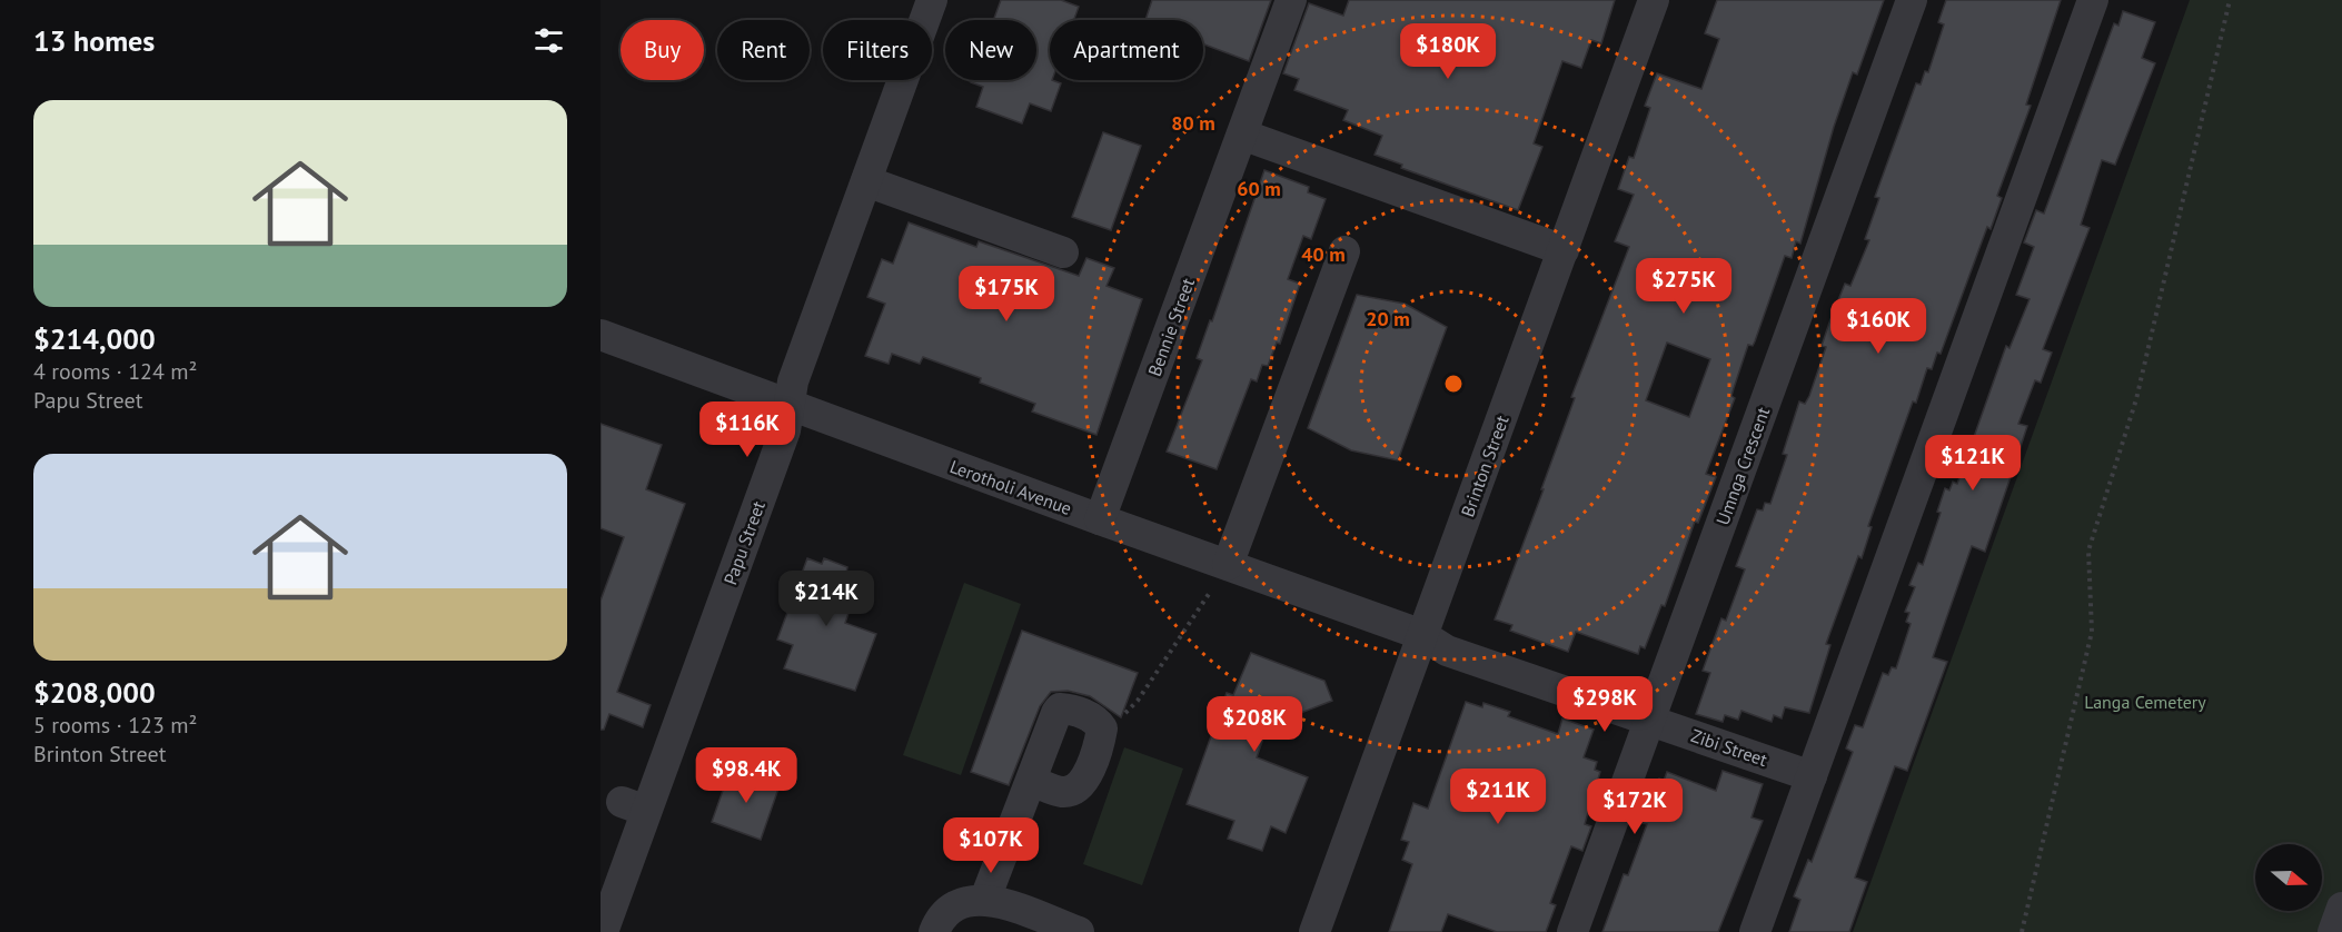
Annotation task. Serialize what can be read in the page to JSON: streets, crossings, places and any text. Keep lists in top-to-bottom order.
{
  "streets": {
    "street": [
      "Bennie Street",
      "Brinton Street",
      "Umnga Crescent",
      "Lerotholi Avenue",
      "Papu Street",
      "Zibi Street"
    ]
  },
  "crossings": [
    ["Bennie Street", "Lerotholi Avenue"],
    ["Brinton Street", "Lerotholi Avenue"],
    ["Brinton Street", "Zibi Street"],
    ["Umnga Crescent", "Zibi Street"],
    ["Lerotholi Avenue", "Papu Street"],
    ["Lerotholi Avenue", "Zibi Street"]
  ],
  "parks": ["Langa Cemetery"],
  "north": "right",
  "page": {
    "heading": "13 homes",
    "chip": [
      "Buy",
      "Rent",
      "Filters",
      "New",
      "Apartment"
    ],
    "price": [
      "$180K",
      "$275K",
      "$175K",
      "$160K",
      "$116K",
      "$121K",
      "$214K",
      "$298K",
      "$208K",
      "$98.4K",
      "$211K",
      "$172K",
      "$107K"
    ],
    "list": [
      {
        "name": "$214,000",
        "note": "4 rooms · 124 m² · Papu Street"
      },
      {
        "name": "$208,000",
        "note": "5 rooms · 123 m² · Brinton Street"
      }
    ]
  },
  "rings": [
    "80 m",
    "60 m",
    "40 m",
    "20 m"
  ]
}
